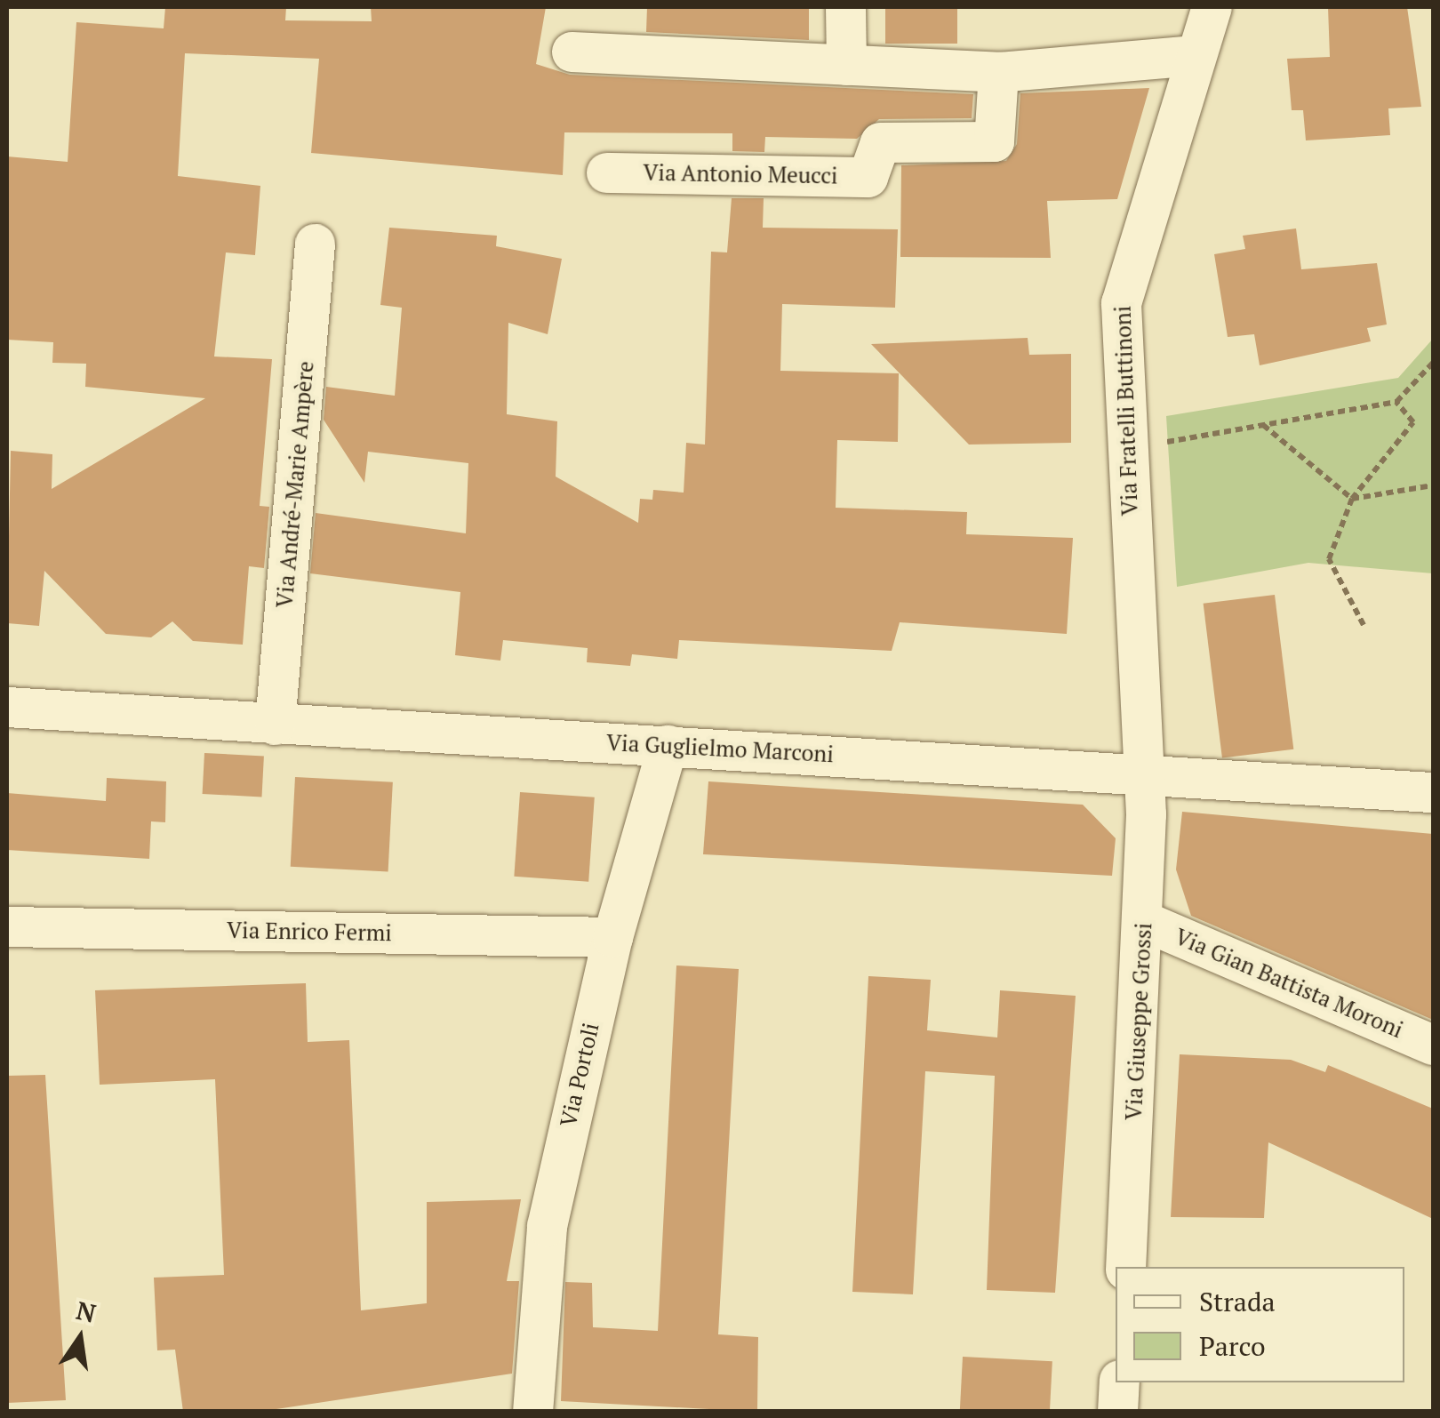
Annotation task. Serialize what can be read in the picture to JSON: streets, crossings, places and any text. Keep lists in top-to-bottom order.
{
  "streets": {
    "street": [
      "Via Antonio Meucci",
      "Via Fratelli Buttinoni",
      "Via André-Marie Ampère",
      "Via Guglielmo Marconi",
      "Via Enrico Fermi",
      "Via Gian Battista Moroni",
      "Via Giuseppe Grossi",
      "Via Portoli"
    ]
  },
  "crossings": [
    ["Via Fratelli Buttinoni", "Via Guglielmo Marconi"],
    ["Via Fratelli Buttinoni", "Via Giuseppe Grossi"],
    ["Via André-Marie Ampère", "Via Guglielmo Marconi"],
    ["Via Guglielmo Marconi", "Via Giuseppe Grossi"],
    ["Via Guglielmo Marconi", "Via Portoli"],
    ["Via Enrico Fermi", "Via Portoli"],
    ["Via Gian Battista Moroni", "Via Giuseppe Grossi"]
  ],
  "legend": ["Strada", "Parco"],
  "north": "top"
}
